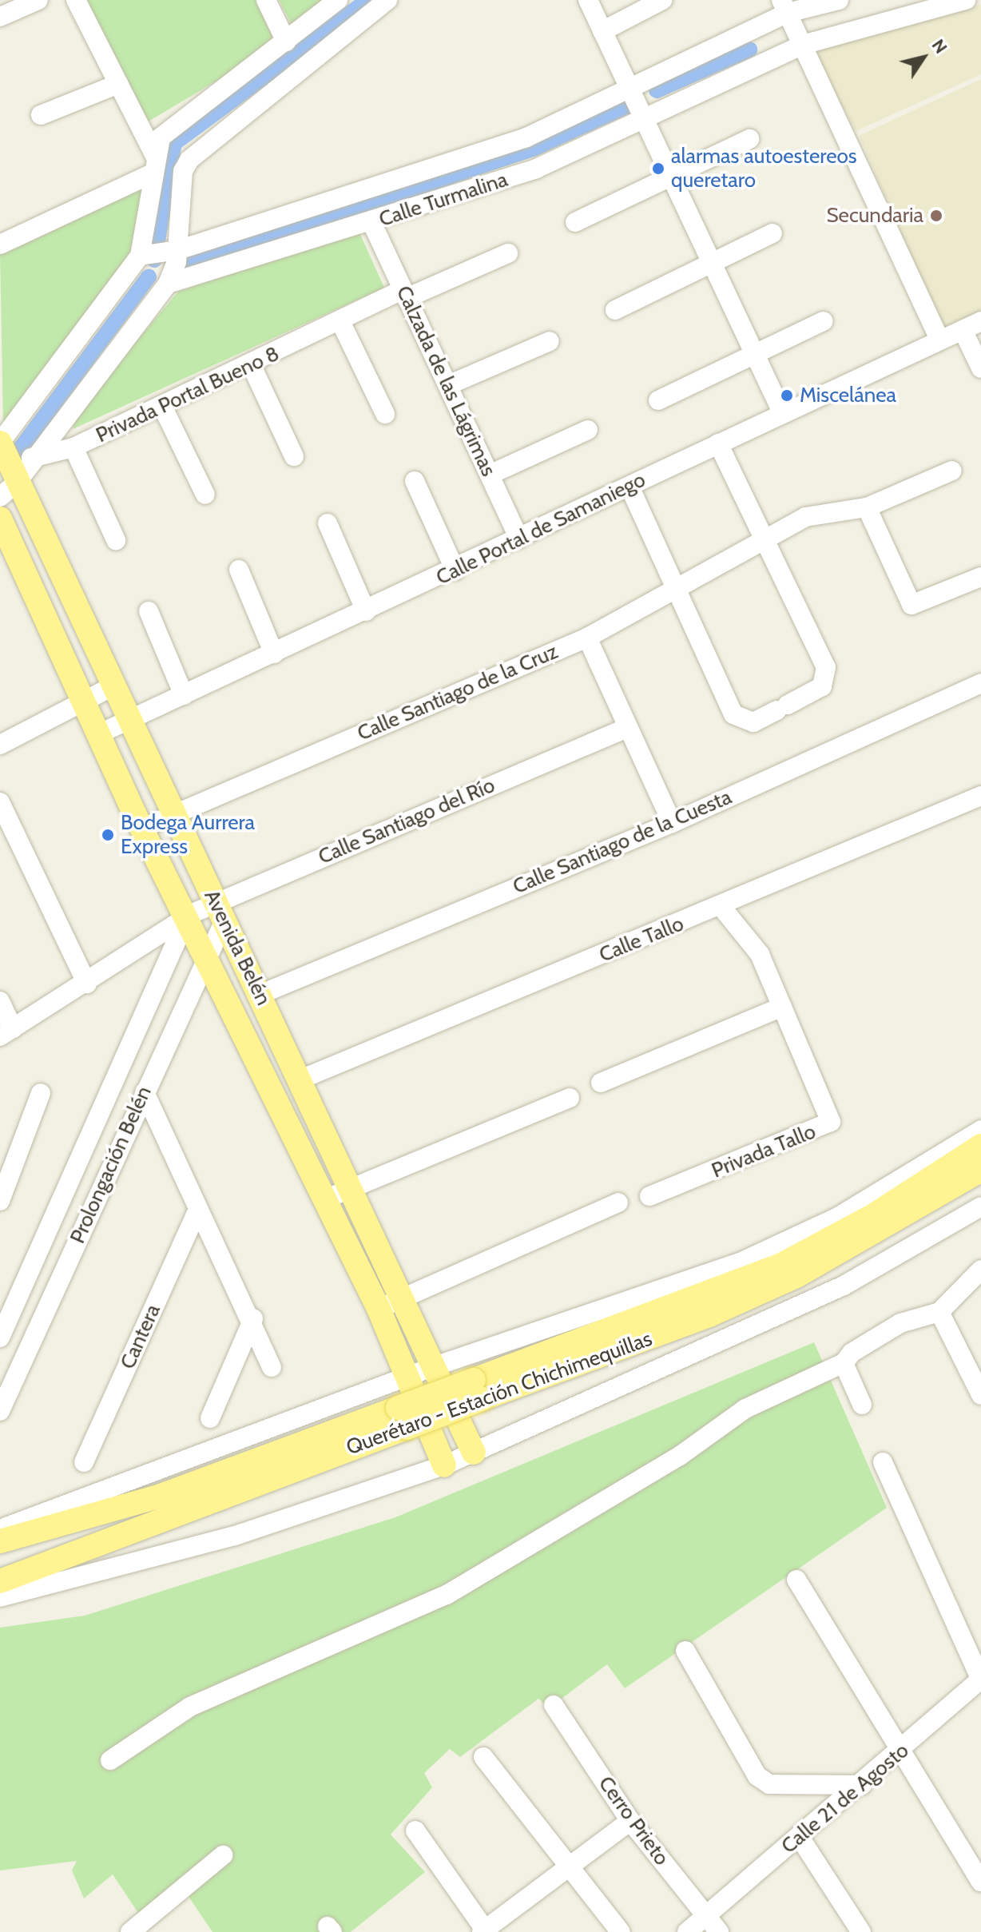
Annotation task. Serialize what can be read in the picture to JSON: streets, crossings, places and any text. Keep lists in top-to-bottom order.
{
  "streets": {
    "main road": ["Avenida Belén", "Querétaro - Estación Chichimequillas"],
    "street": [
      "Calle Turmalina",
      "Calzada de las Lágrimas",
      "Privada Portal Bueno 8",
      "Calle Portal de Samaniego",
      "Calle Santiago de la Cruz",
      "Calle Santiago del Río",
      "Calle Santiago de la Cuesta",
      "Calle Tallo",
      "Privada Tallo",
      "Prolongación Belén",
      "Cantera",
      "Calle 21 de Agosto",
      "Cerro Prieto"
    ]
  },
  "crossings": [
    ["Calle Turmalina", "Calzada de las Lágrimas"],
    ["Calzada de las Lágrimas", "Privada Portal Bueno 8"],
    ["Calzada de las Lágrimas", "Calle Portal de Samaniego"],
    ["Calle Portal de Samaniego", "Avenida Belén"],
    ["Calle Santiago de la Cruz", "Avenida Belén"],
    ["Calle Santiago del Río", "Avenida Belén"],
    ["Calle Santiago del Río", "Prolongación Belén"],
    ["Calle Santiago de la Cuesta", "Avenida Belén"],
    ["Calle Tallo", "Avenida Belén"],
    ["Calle Tallo", "Privada Tallo"],
    ["Avenida Belén", "Prolongación Belén"],
    ["Calle 21 de Agosto", "Cerro Prieto"]
  ],
  "places": [
    "alarmas autoestereos queretaro",
    "Secundaria",
    "Miscelánea",
    "Bodega Aurrera Express"
  ],
  "north": "top right"
}
